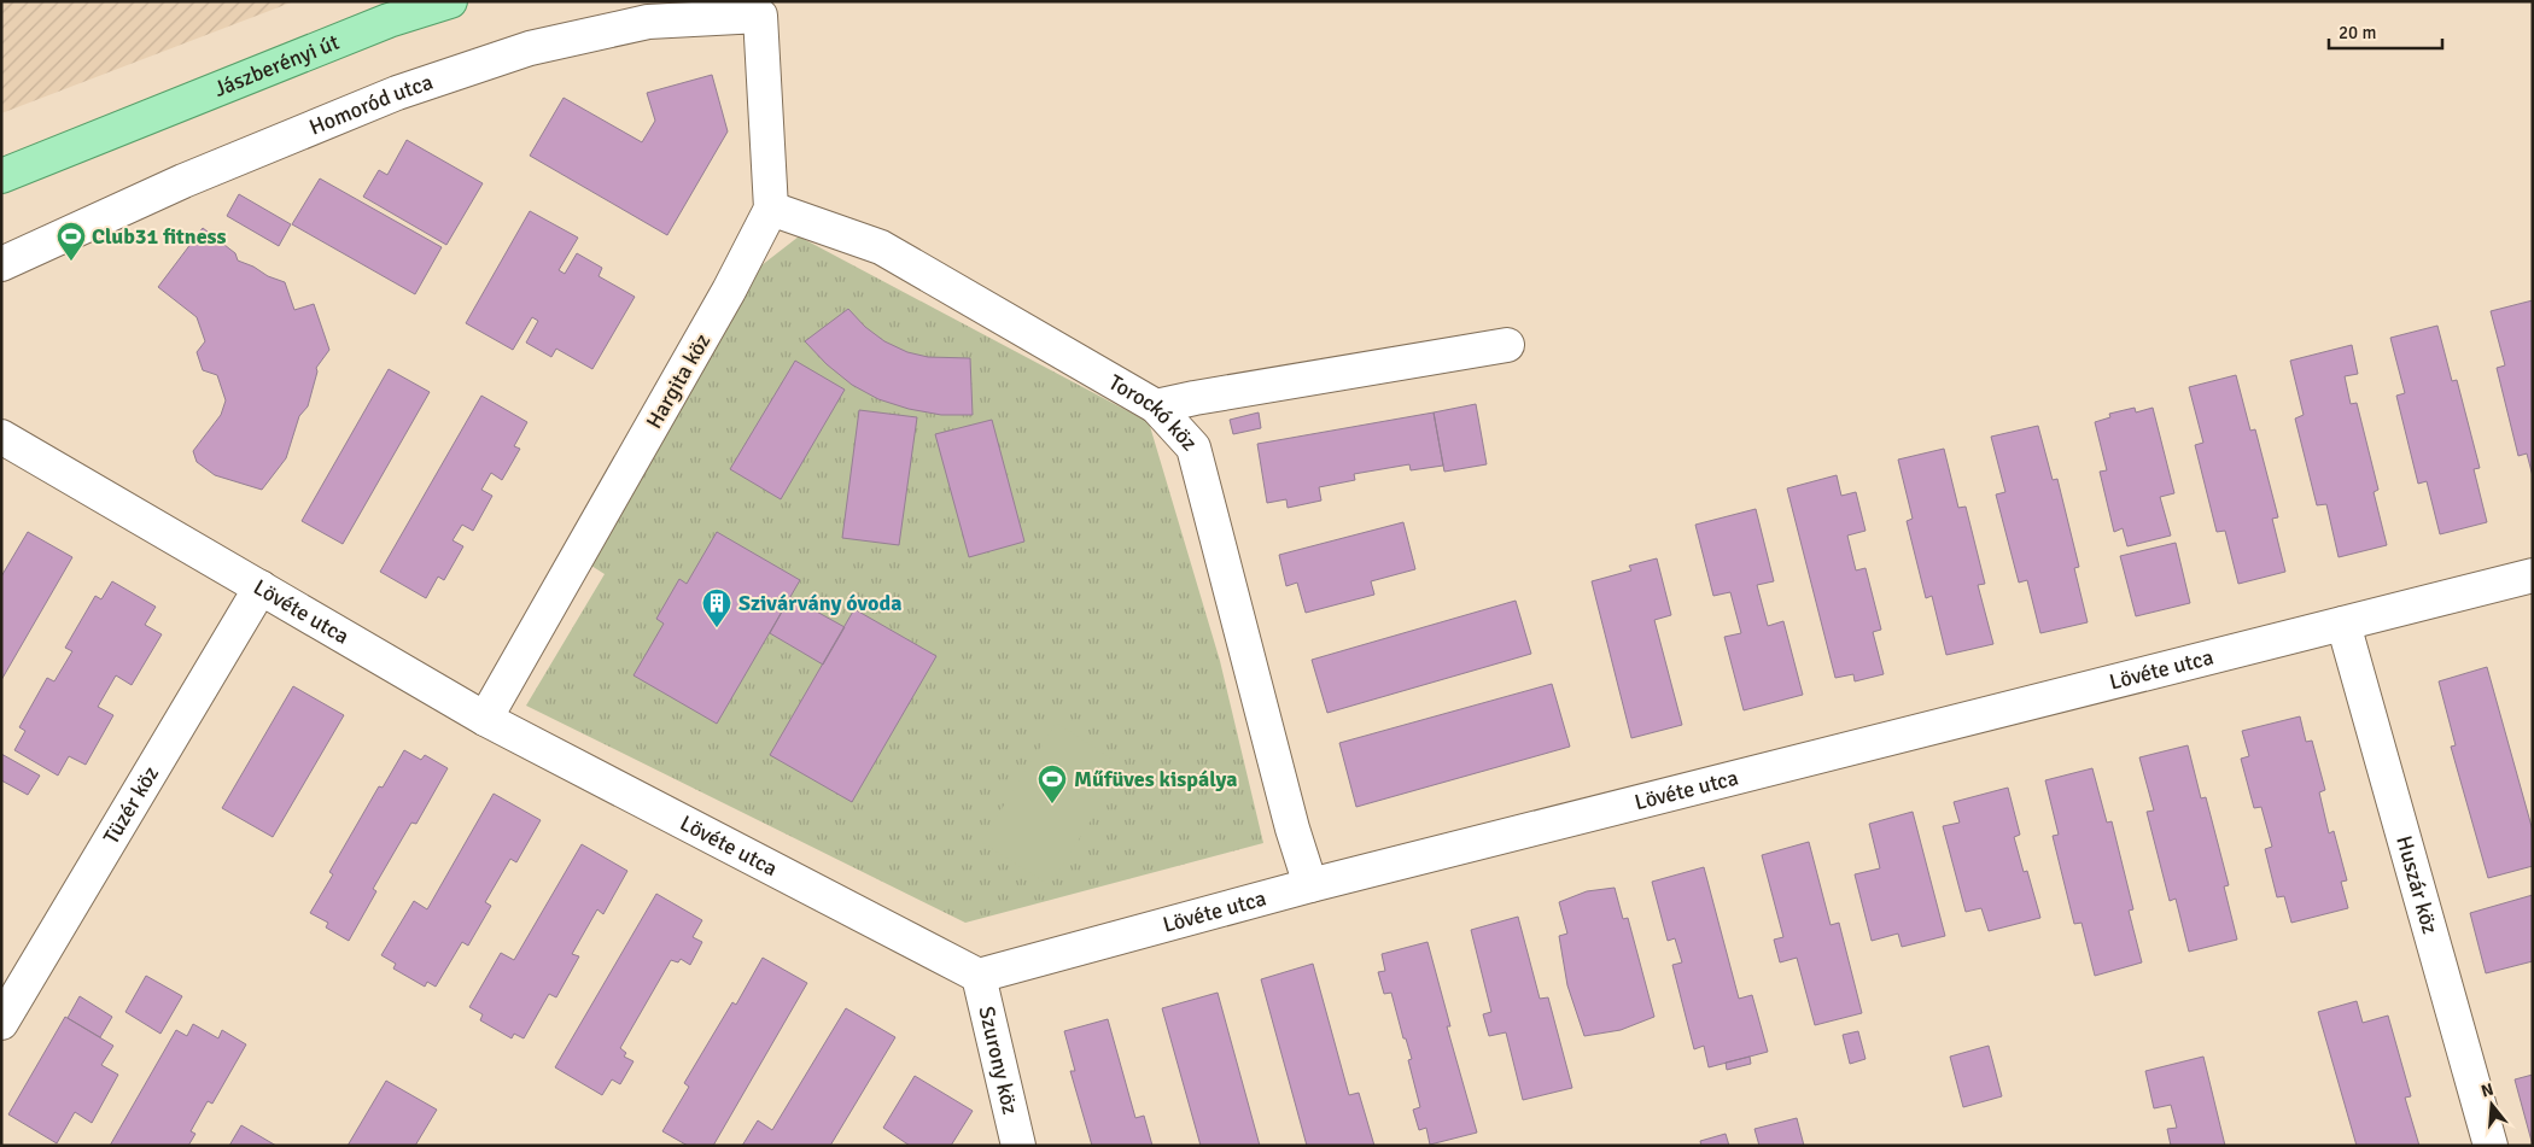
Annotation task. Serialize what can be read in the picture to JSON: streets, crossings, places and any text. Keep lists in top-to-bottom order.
{
  "streets": {
    "main road": ["Jászberényi út"],
    "street": [
      "Homoród utca",
      "Hargita köz",
      "Torockó köz",
      "Lövéte utca",
      "Tüzér köz",
      "Huszár köz",
      "Szurony köz"
    ]
  },
  "crossings": [
    ["Homoród utca", "Hargita köz"],
    ["Homoród utca", "Torockó köz"],
    ["Hargita köz", "Torockó köz"],
    ["Hargita köz", "Lövéte utca"],
    ["Torockó köz", "Lövéte utca"],
    ["Lövéte utca", "Tüzér köz"],
    ["Lövéte utca", "Huszár köz"],
    ["Lövéte utca", "Szurony köz"]
  ],
  "places": {
    "sports": ["Club31 fitness", "Műfüves kispálya"],
    "building": ["Szivárvány óvoda"]
  },
  "scale_bar": "20 m",
  "north": "top"
}
